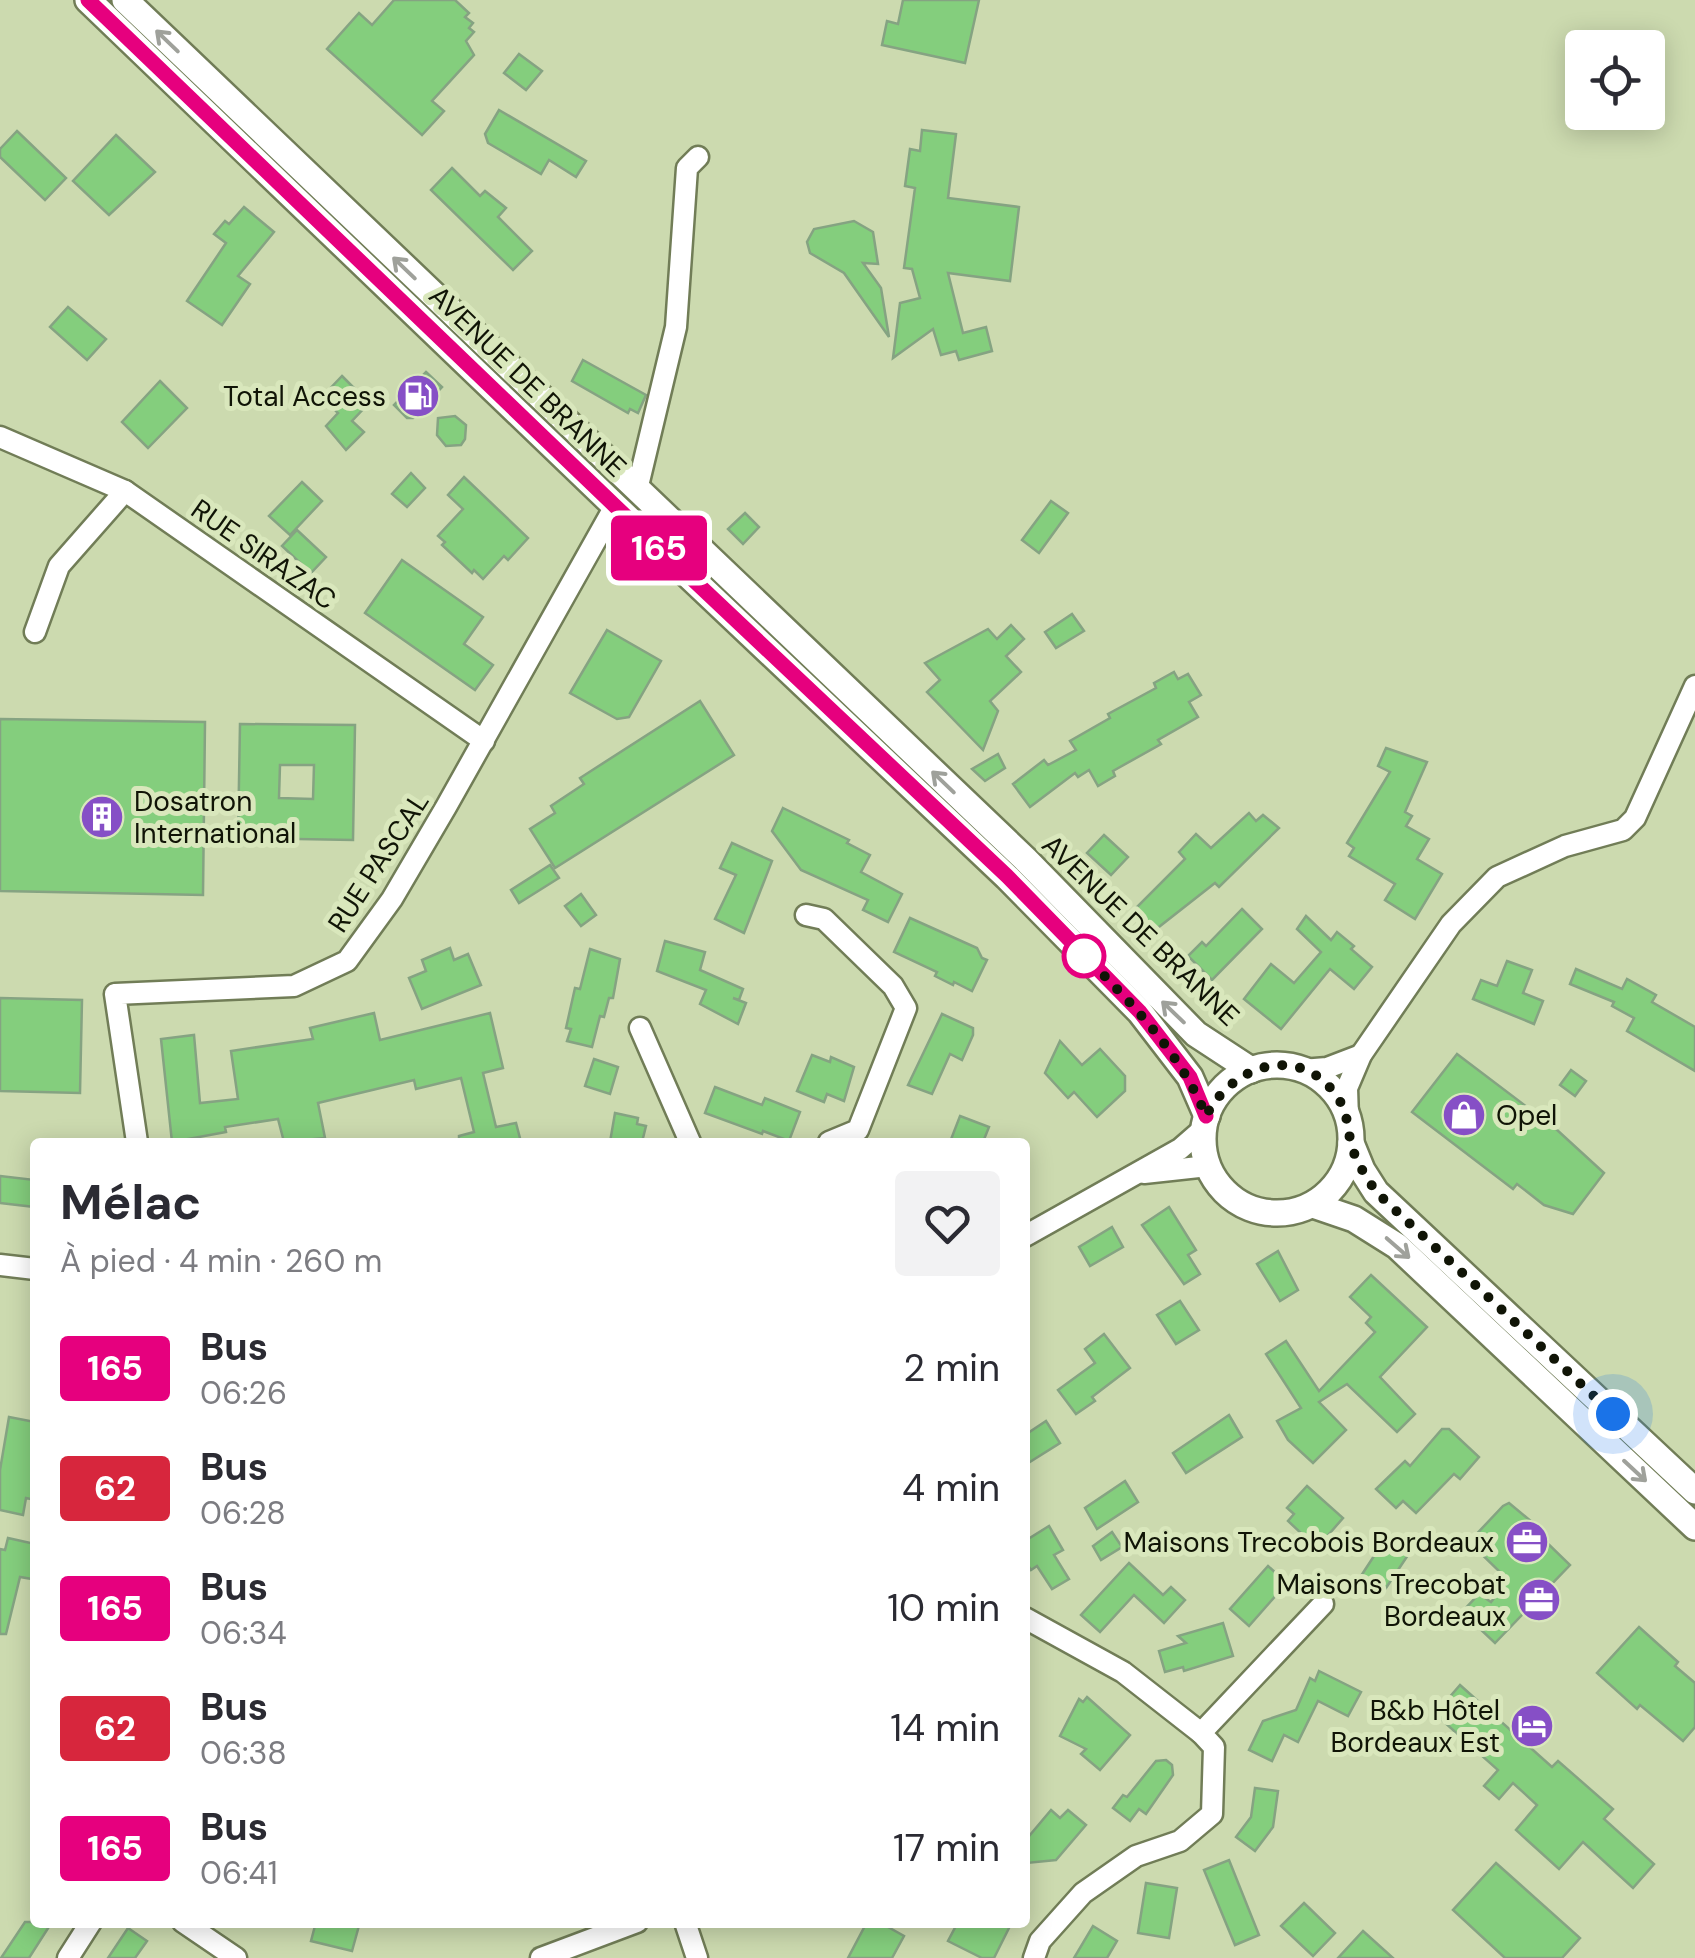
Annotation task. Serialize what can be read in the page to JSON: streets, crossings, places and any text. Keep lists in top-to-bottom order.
{
  "streets": {
    "main road": ["AVENUE DE BRANNE"],
    "street": ["RUE SIRAZAC", "RUE PASCAL"]
  },
  "crossings": [
    ["AVENUE DE BRANNE", "RUE PASCAL"],
    ["RUE SIRAZAC", "RUE PASCAL"]
  ],
  "places": {
    "fuel station": ["Total Access"],
    "building": ["Dosatron International"],
    "shop": ["Opel"],
    "office": ["Maisons Trecobois Bordeaux", "Maisons Trecobat Bordeaux"],
    "hotel": ["B&b Hôtel Bordeaux Est"]
  },
  "lines": ["bus line 165"],
  "page": {
    "on_map": "165",
    "heading": ["Mélac", "À pied · 4 min · 260 m"],
    "list": [
      {
        "mark": "165",
        "name": "Bus",
        "note": "06:26",
        "value": "2 min"
      },
      {
        "mark": "62",
        "name": "Bus",
        "note": "06:28",
        "value": "4 min"
      },
      {
        "mark": "165",
        "name": "Bus",
        "note": "06:34",
        "value": "10 min"
      },
      {
        "mark": "62",
        "name": "Bus",
        "note": "06:38",
        "value": "14 min"
      },
      {
        "mark": "165",
        "name": "Bus",
        "note": "06:41",
        "value": "17 min"
      }
    ]
  }
}
